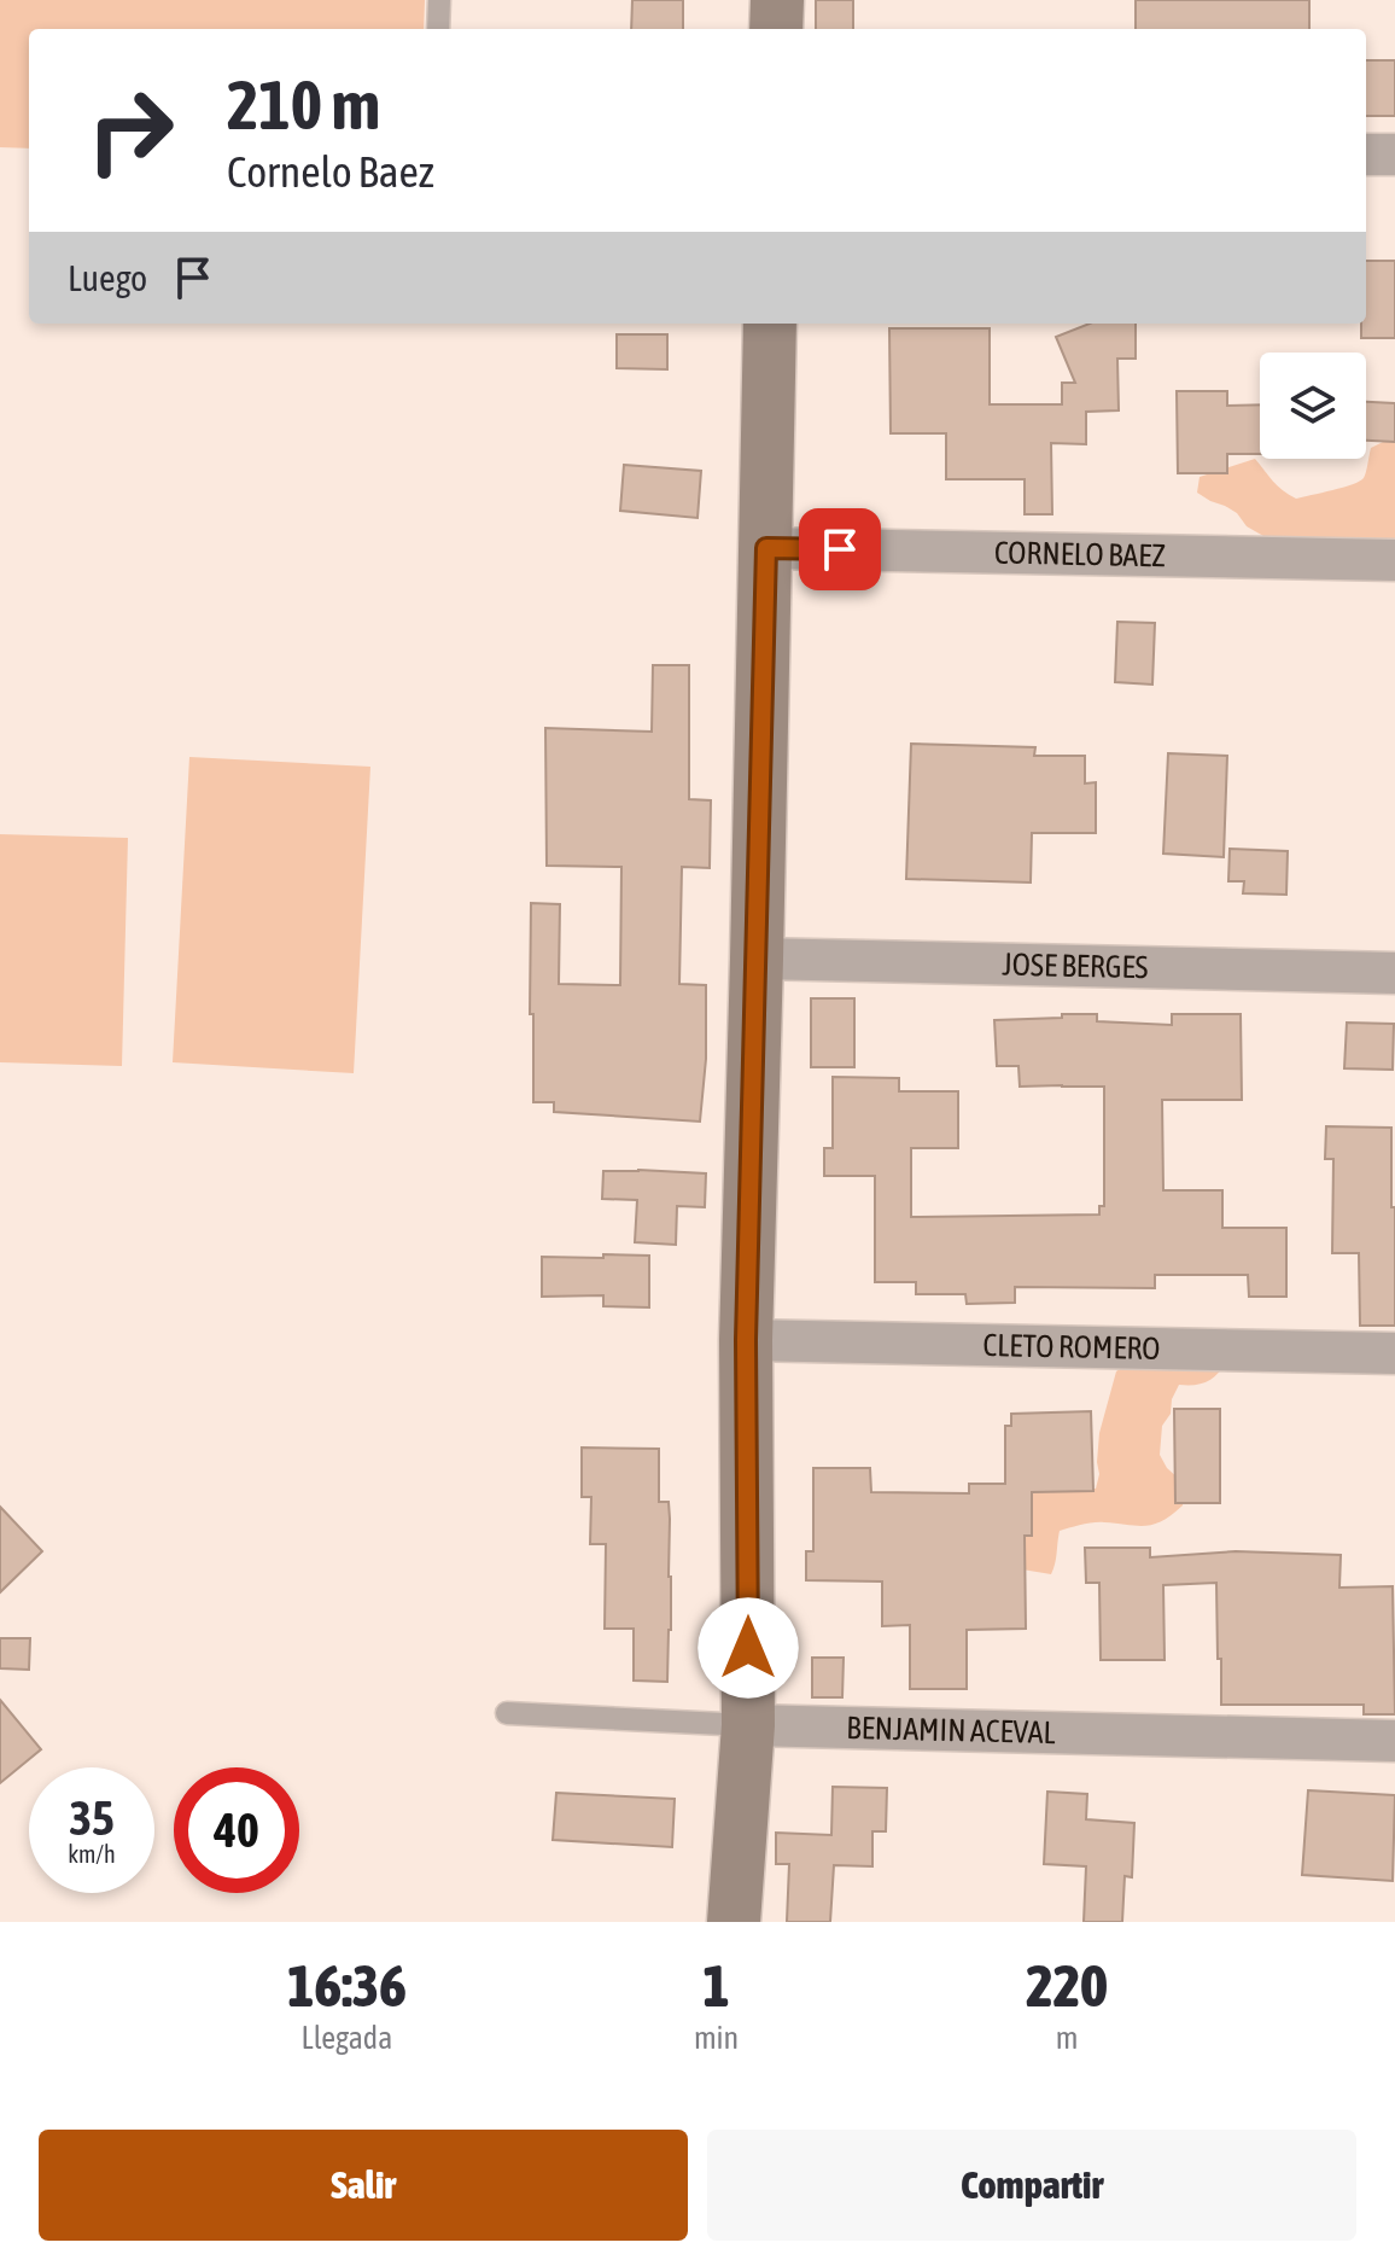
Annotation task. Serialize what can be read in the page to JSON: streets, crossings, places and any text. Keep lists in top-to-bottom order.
{
  "streets": {
    "street": [
      "CORNELO BAEZ",
      "JOSE BERGES",
      "CLETO ROMERO",
      "BENJAMIN ACEVAL"
    ]
  },
  "page": {
    "turn": ["210 m", "Cornelo Baez"],
    "then": "Luego",
    "speed": "35 km/h",
    "limit": "40",
    "eta": [
      "16:36",
      "Llegada",
      "1",
      "min",
      "220",
      "m"
    ],
    "buttons": ["Salir", "Compartir"]
  }
}
